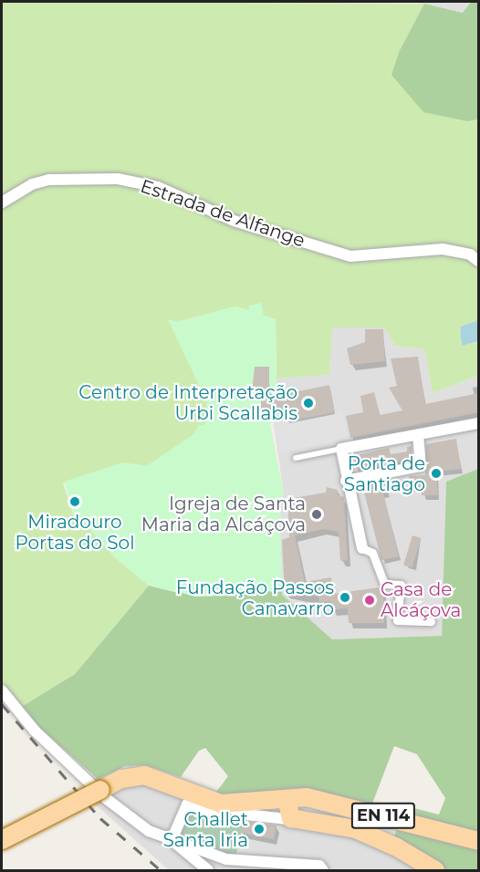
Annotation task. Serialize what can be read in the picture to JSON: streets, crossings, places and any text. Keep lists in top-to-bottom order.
{
  "streets": {
    "main road": ["EN 114"],
    "street": ["Estrada de Alfange"]
  },
  "places": [
    "Centro de Interpretação Urbi Scallabis",
    "Porta de Santiago",
    "Miradouro Portas do Sol",
    "Igreja de Santa Maria da Alcáçova",
    "Fundação Passos Canavarro",
    "Casa de Alcáçova",
    "Challet Santa Iria"
  ]
}
